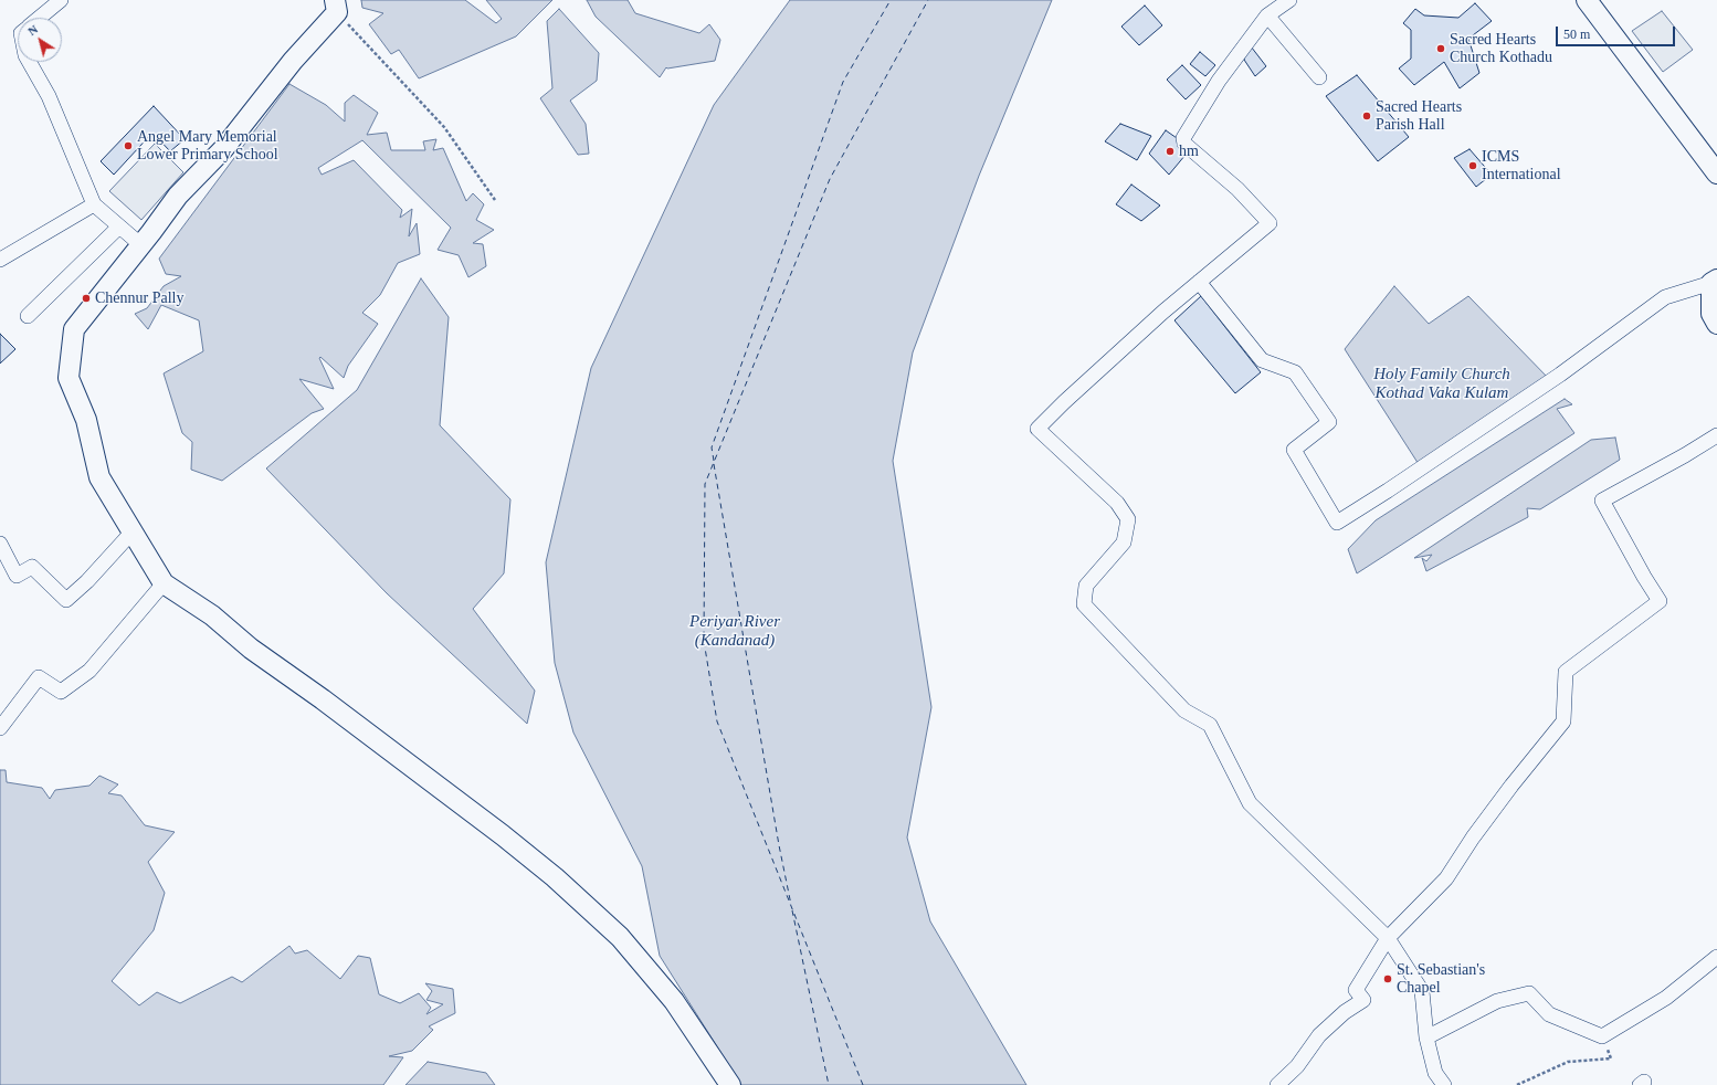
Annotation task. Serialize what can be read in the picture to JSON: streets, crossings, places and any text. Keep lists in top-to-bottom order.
{
  "water": ["Holy Family Church Kothad Vaka Kulam", "Periyar River (Kandanad)"],
  "places": [
    "Sacred Hearts Church Kothadu",
    "Sacred Hearts Parish Hall",
    "Angel Mary Memorial Lower Primary School",
    "hm",
    "ICMS International",
    "Chennur Pally",
    "St. Sebastian's Chapel"
  ],
  "scale_bar": "50 m",
  "north": "top left"
}
